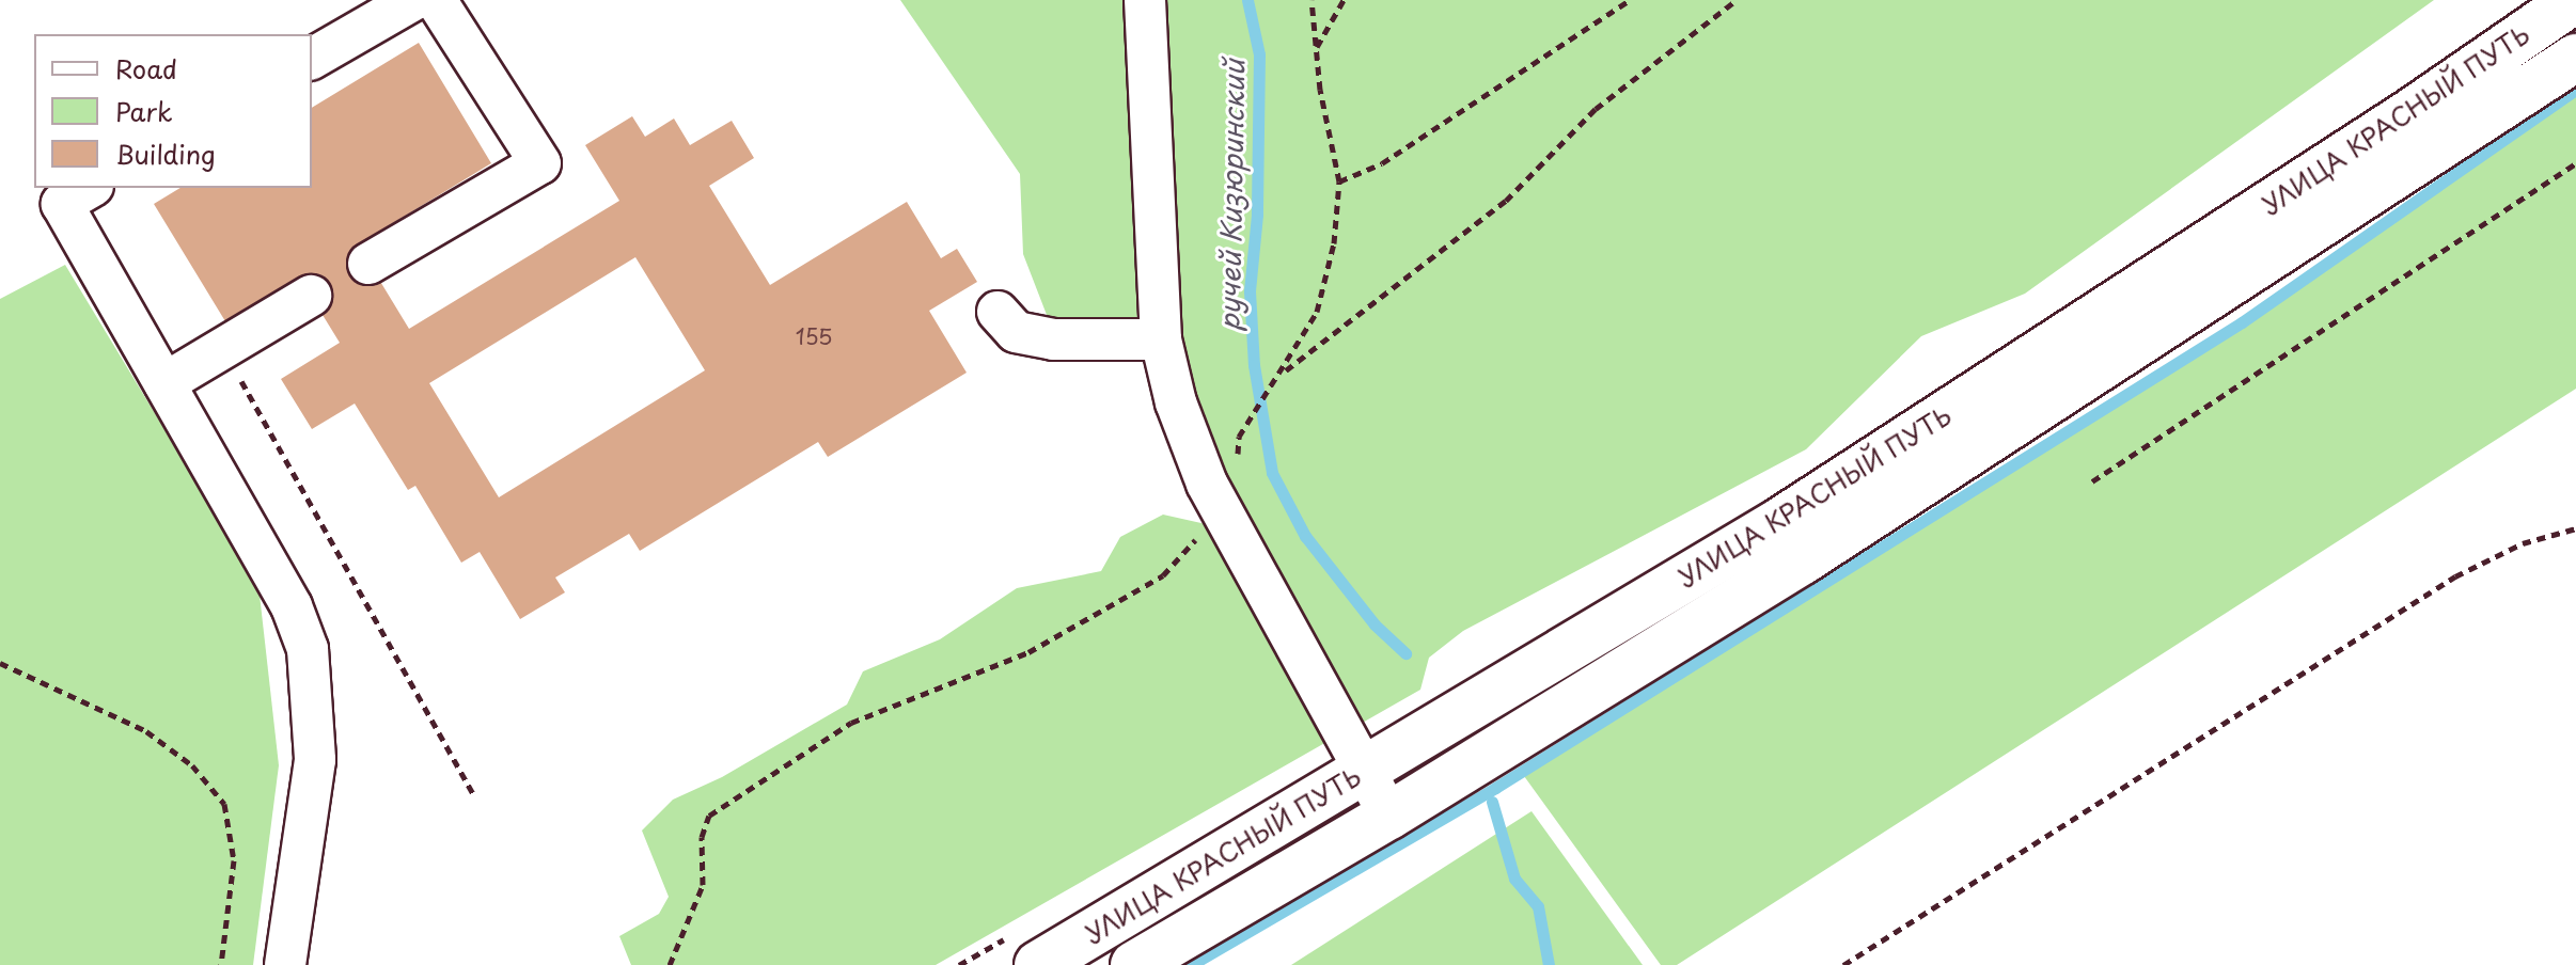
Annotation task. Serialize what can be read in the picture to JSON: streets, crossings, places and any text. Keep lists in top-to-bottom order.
{
  "streets": {
    "main road": ["УЛИЦА КРАСНЫЙ ПУТЬ"]
  },
  "water": ["ручей Кизюринский"],
  "house_numbers": ["155"],
  "legend": ["Road", "Park", "Building"]
}
